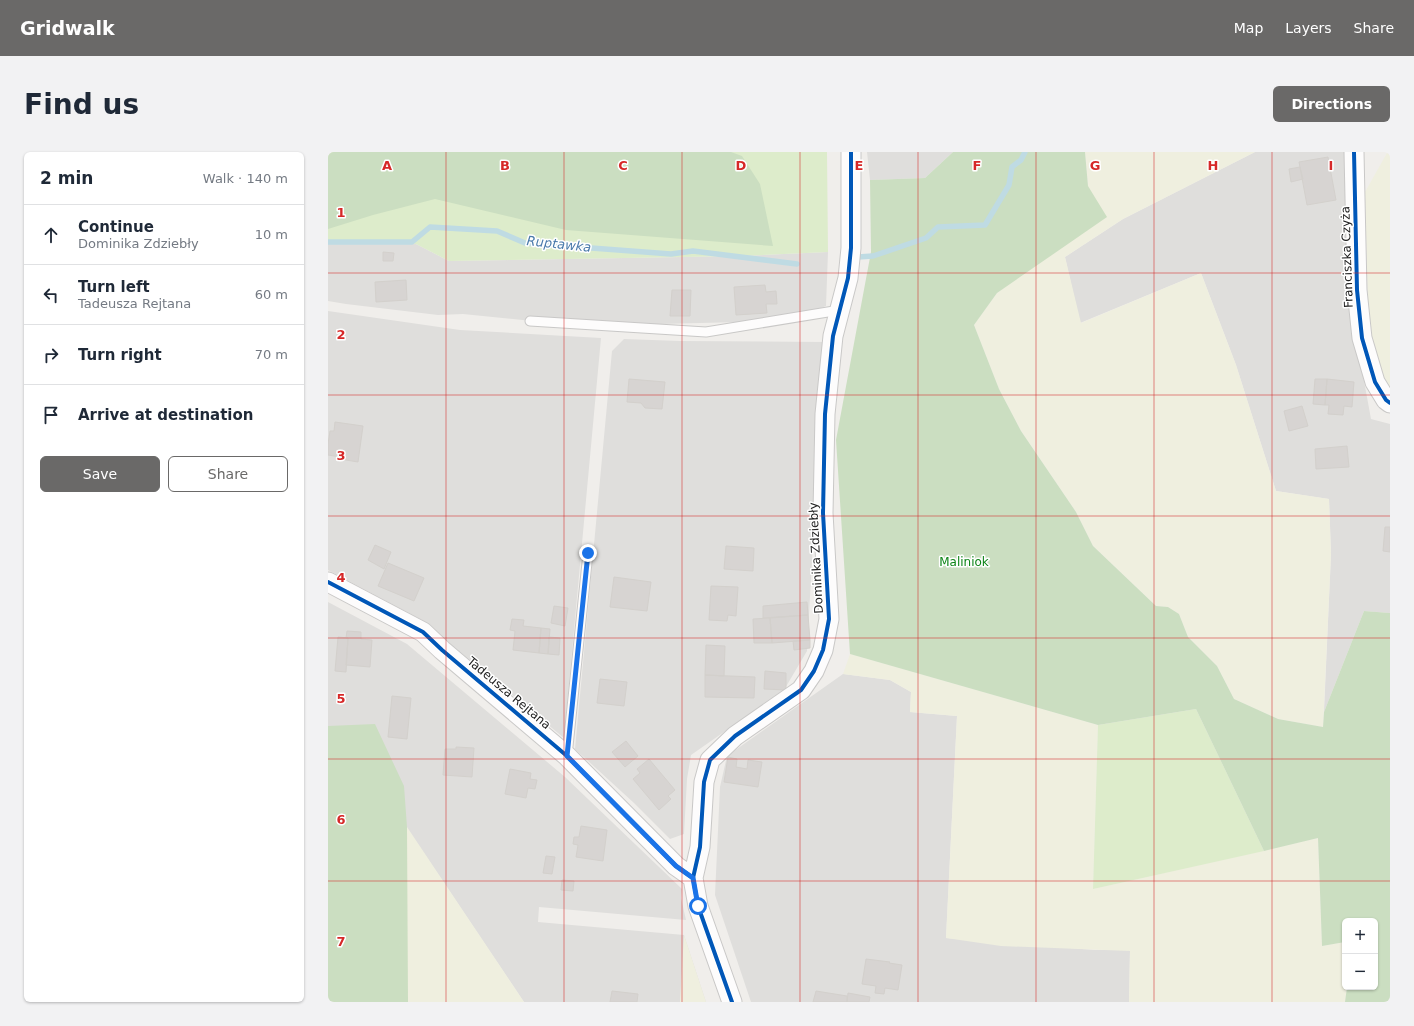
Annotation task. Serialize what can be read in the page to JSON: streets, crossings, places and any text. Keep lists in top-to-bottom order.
{
  "streets": {
    "street": ["Franciszka Czyża", "Dominika Zdziebły", "Tadeusza Rejtana"]
  },
  "crossings": [
    ["Dominika Zdziebły", "Tadeusza Rejtana"]
  ],
  "water": ["Ruptawka"],
  "parks": ["Maliniok"],
  "page": {
    "header": "Gridwalk",
    "nav": ["Map", "Layers", "Share"],
    "buttons": [
      "Directions",
      ["Save", "Share"]
    ],
    "title": "Find us",
    "heading": ["2 min", "Walk · 140 m"],
    "list": [
      ["Continue", "Dominika Zdziebły", "10 m"],
      ["Turn left", "Tadeusza Rejtana", "60 m"],
      ["Turn right", "70 m"],
      "Arrive at destination"
    ],
    "map_buttons": ["+", "−"]
  },
  "grid": {
    "columns": [
      "A",
      "B",
      "C",
      "D",
      "E",
      "F",
      "G",
      "H",
      "I"
    ],
    "rows": [
      "1",
      "2",
      "3",
      "4",
      "5",
      "6",
      "7"
    ]
  }
}
